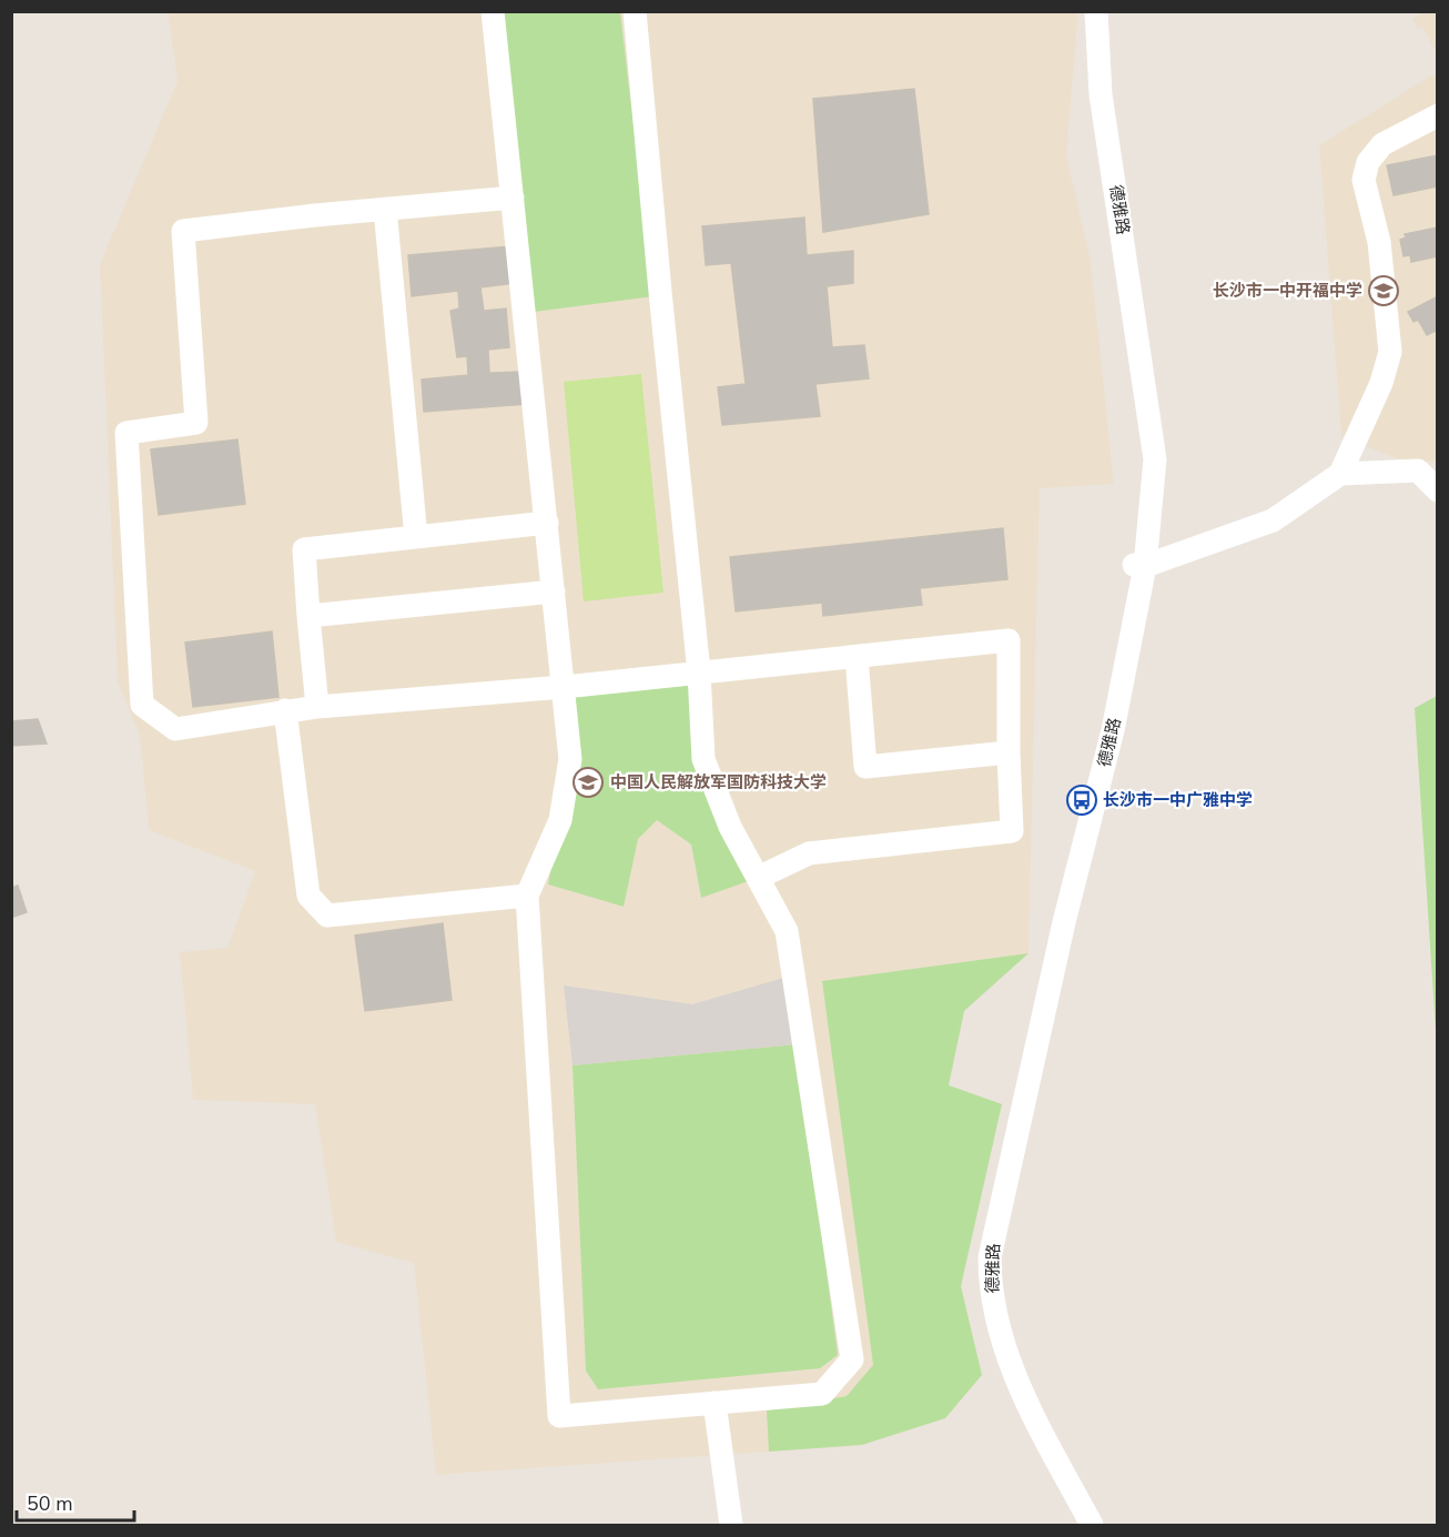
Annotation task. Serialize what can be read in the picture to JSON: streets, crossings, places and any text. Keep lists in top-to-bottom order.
{
  "streets": {
    "street": ["德雅路"]
  },
  "places": {
    "school or university": ["长沙市一中开福中学", "中国人民解放军国防科技大学"],
    "bus stop": ["长沙市一中广雅中学"]
  },
  "scale_bar": "50 m"
}
